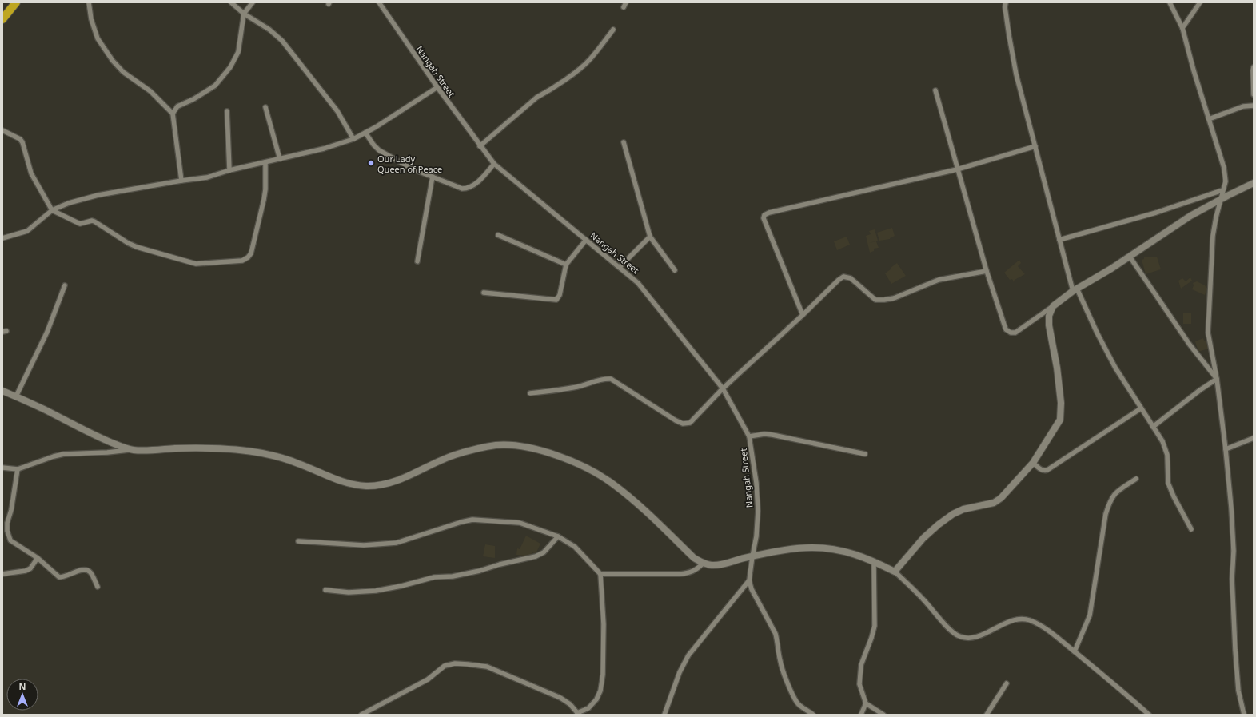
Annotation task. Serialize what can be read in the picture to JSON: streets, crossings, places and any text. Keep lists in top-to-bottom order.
{
  "streets": {
    "street": ["Nangah Street"]
  },
  "places": ["Our Lady Queen of Peace"],
  "north": "top"
}
